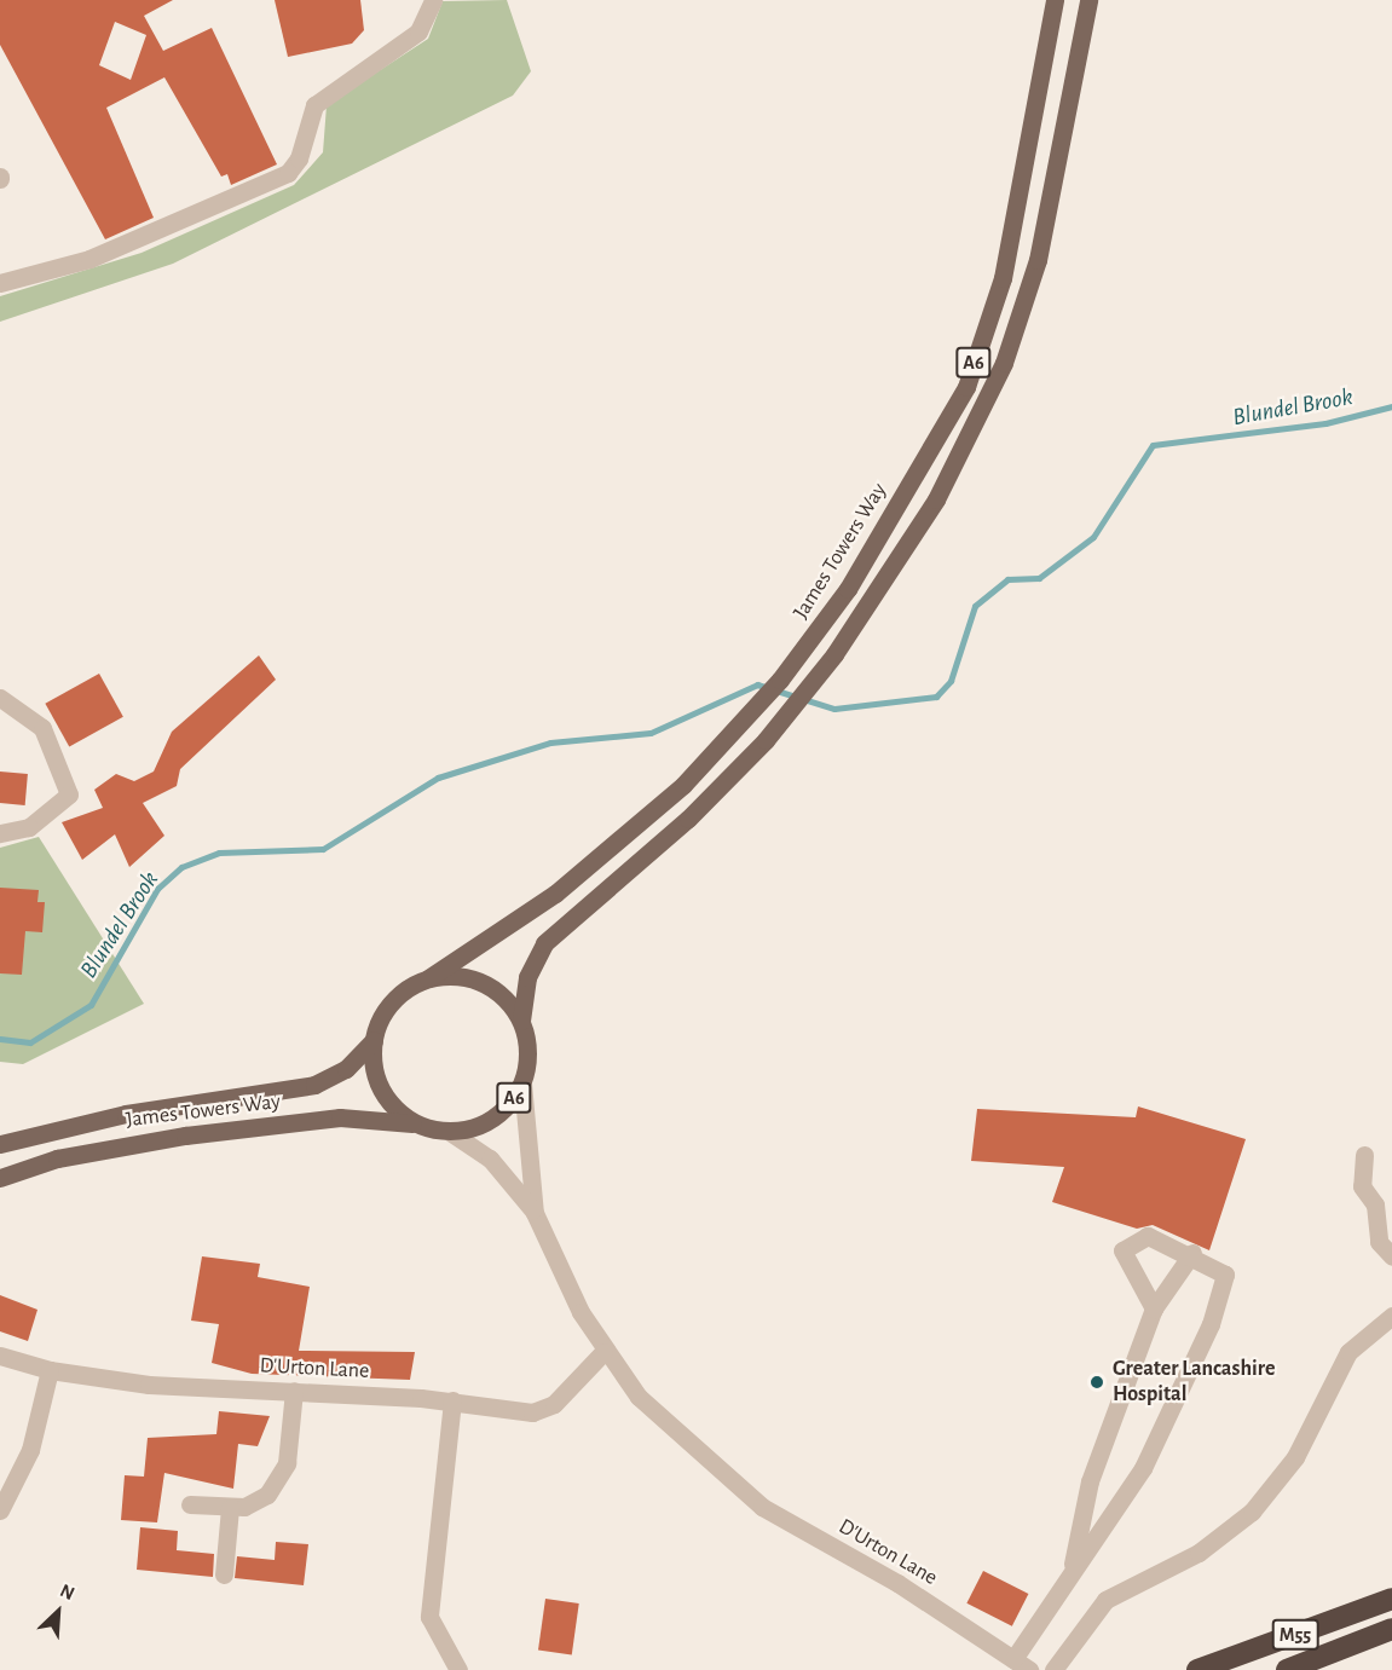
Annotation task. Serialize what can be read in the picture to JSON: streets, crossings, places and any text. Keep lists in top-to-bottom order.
{
  "streets": {
    "highway": ["M55"],
    "main road": ["A6", "James Towers Way"],
    "street": ["D'Urton Lane"]
  },
  "crossings": [
    ["A6", "James Towers Way"],
    ["A6", "D'Urton Lane"],
    ["James Towers Way", "D'Urton Lane"]
  ],
  "water": ["Blundel Brook"],
  "places": ["Greater Lancashire Hospital"],
  "north": "top right"
}
